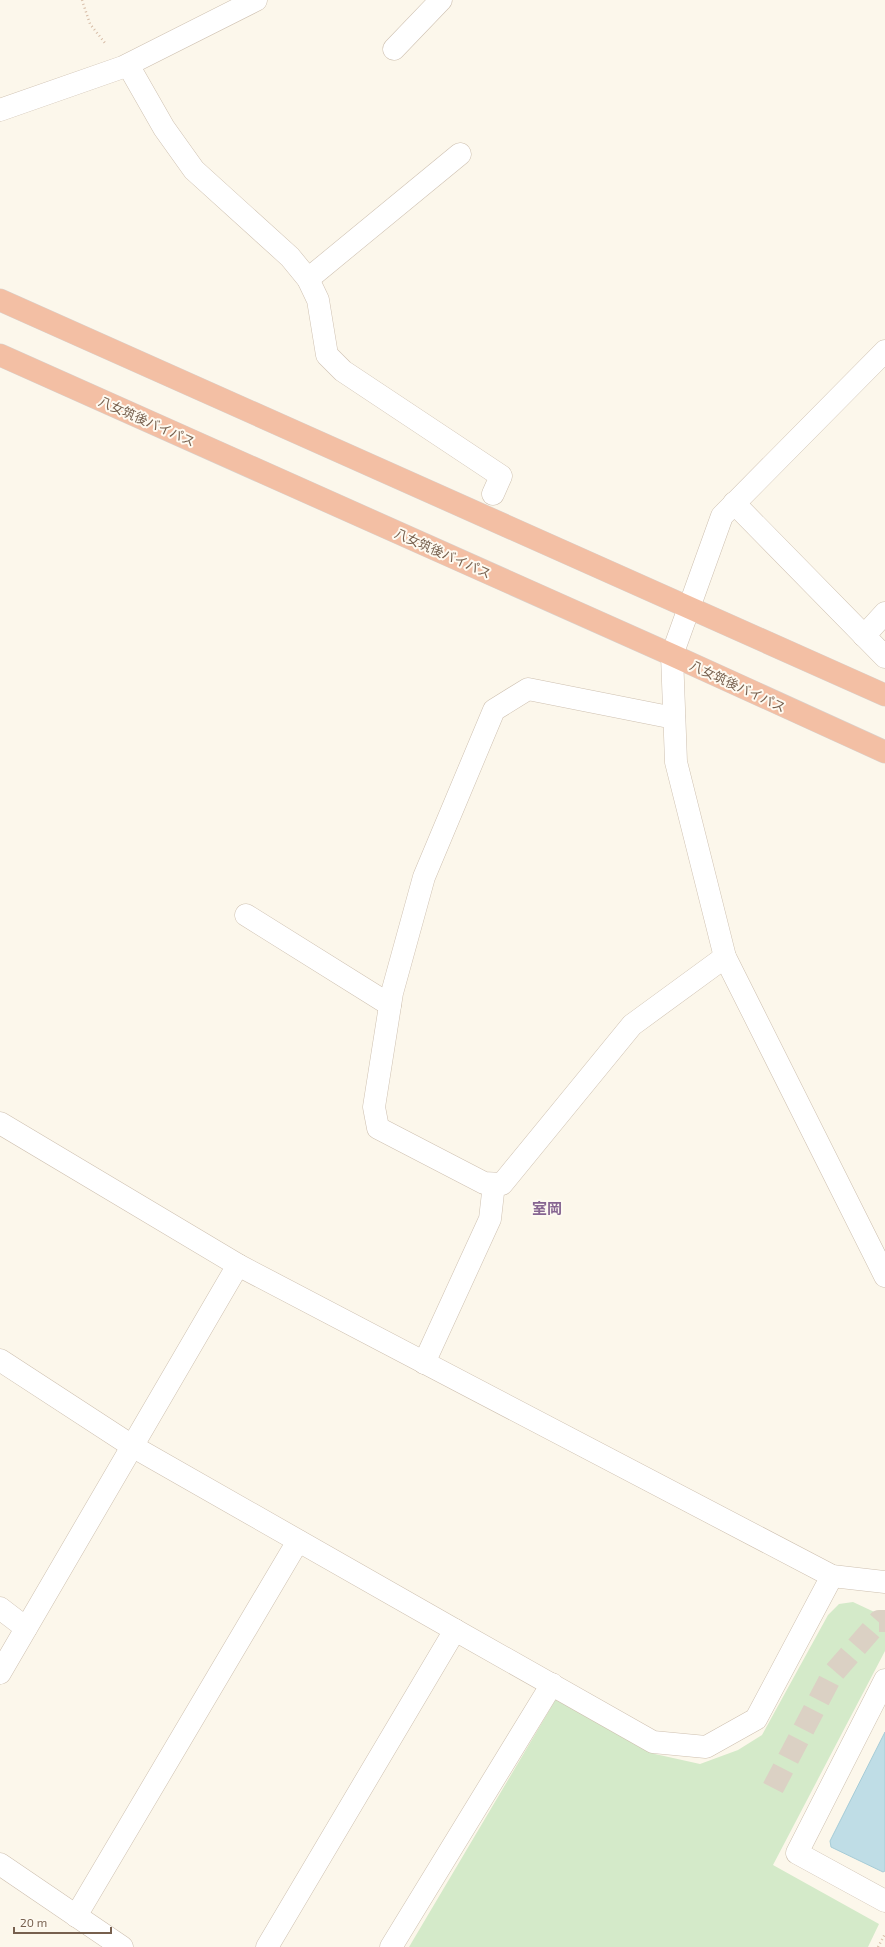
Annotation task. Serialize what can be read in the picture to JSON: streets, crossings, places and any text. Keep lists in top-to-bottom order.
{
  "streets": {
    "highway": ["八女筑後バイパス"]
  },
  "districts": ["室岡"],
  "scale_bar": "20 m"
}
